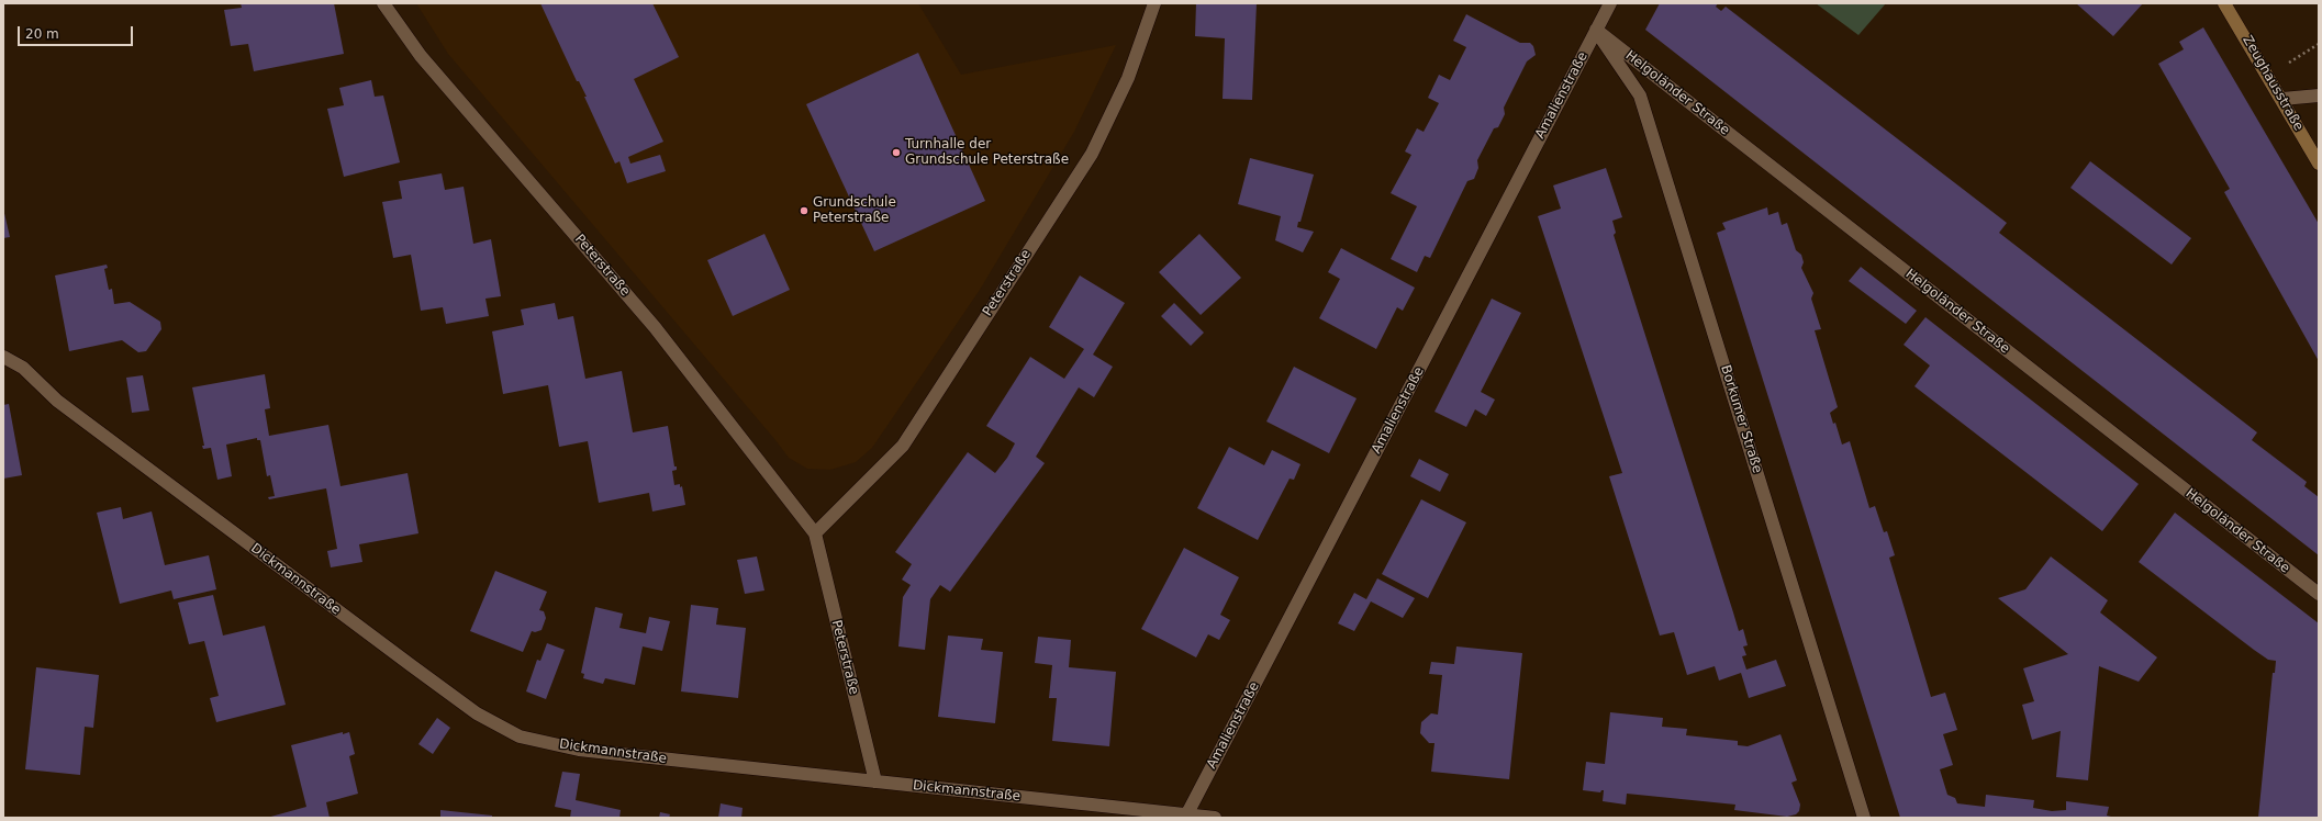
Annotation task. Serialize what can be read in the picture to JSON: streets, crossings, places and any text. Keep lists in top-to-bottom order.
{
  "streets": {
    "street": [
      "Zeughausstraße",
      "Helgoländer Straße",
      "Amalienstraße",
      "Peterstraße",
      "Borkumer Straße",
      "Dickmannstraße"
    ]
  },
  "crossings": [
    ["Helgoländer Straße", "Amalienstraße"],
    ["Helgoländer Straße", "Borkumer Straße"],
    ["Amalienstraße", "Borkumer Straße"],
    ["Amalienstraße", "Dickmannstraße"],
    ["Peterstraße", "Dickmannstraße"]
  ],
  "places": ["Turnhalle der Grundschule Peterstraße", "Grundschule Peterstraße"],
  "scale_bar": "20 m"
}
